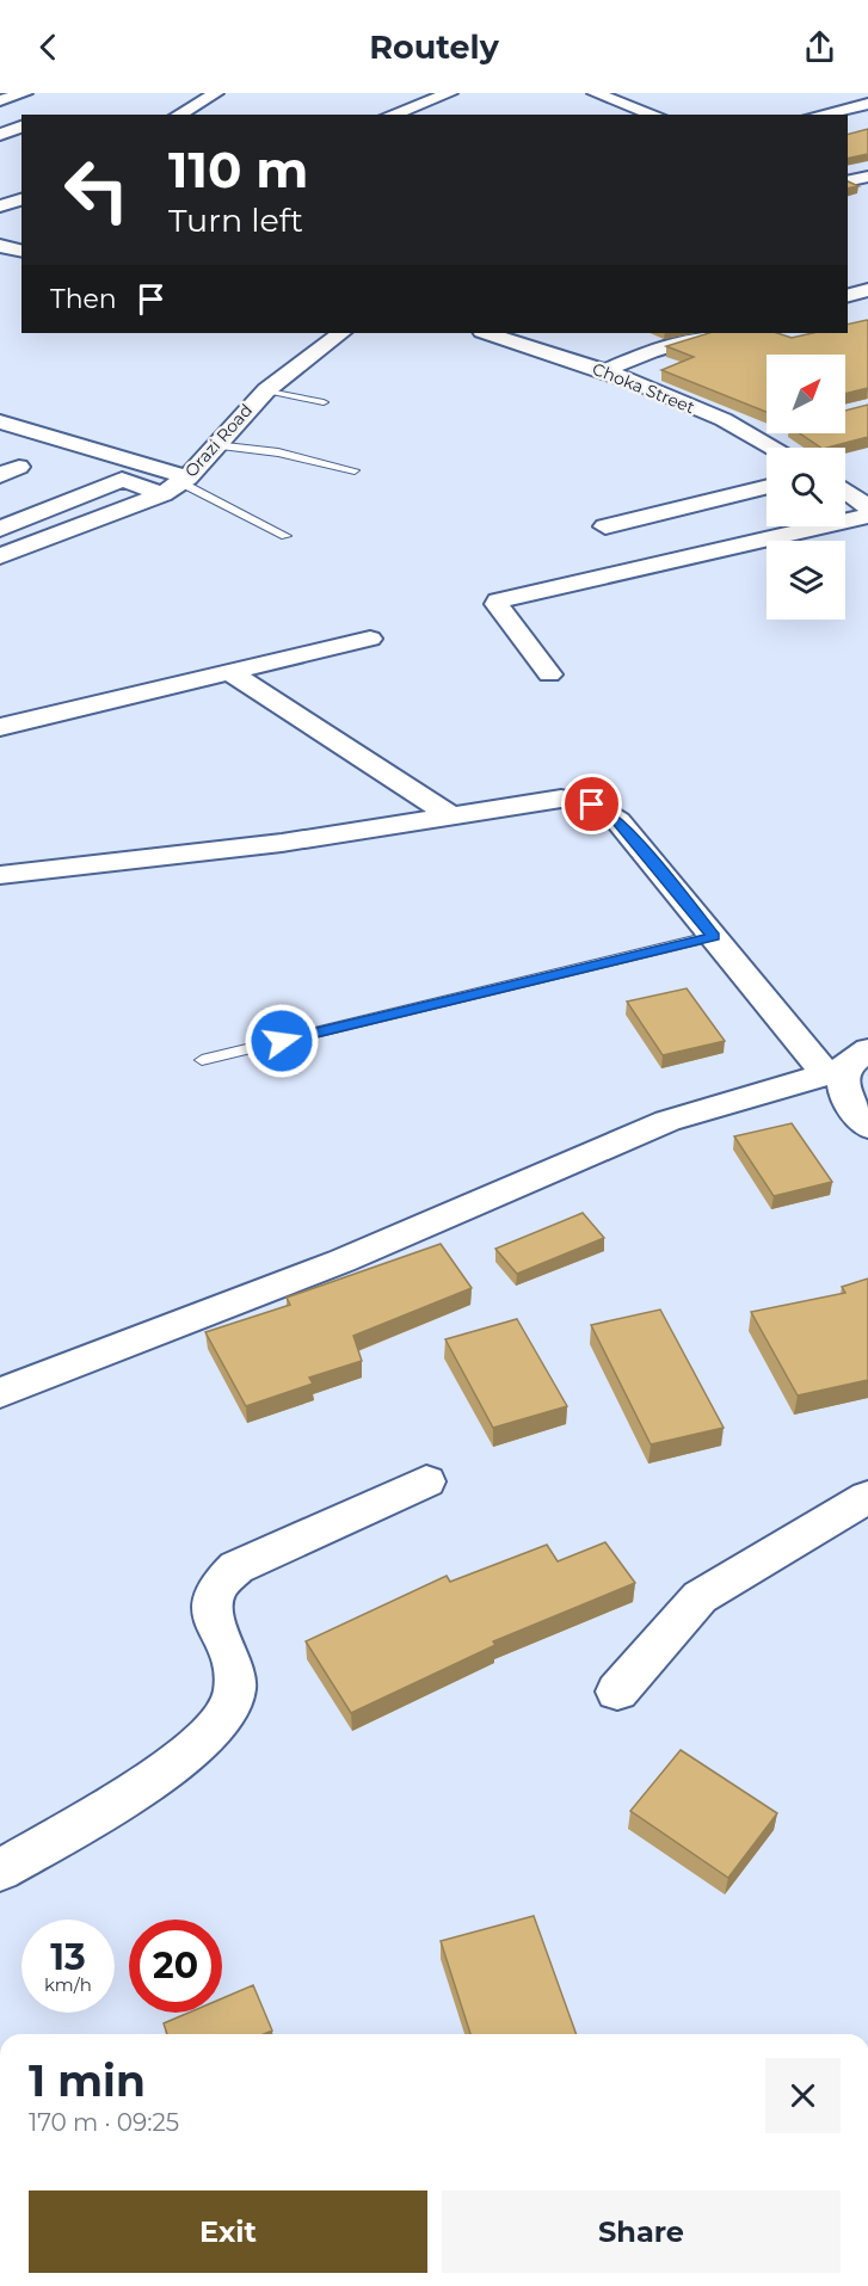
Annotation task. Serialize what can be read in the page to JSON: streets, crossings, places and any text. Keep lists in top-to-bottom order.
{
  "streets": {
    "street": ["Choka Street", "Orazi Road"]
  },
  "north": "top right",
  "page": {
    "header": "Routely",
    "turn": ["110 m", "Turn left"],
    "then": "Then",
    "speed": "13 km/h",
    "limit": "20",
    "heading": ["1 min", "170 m · 09:25"],
    "buttons": ["Exit", "Share"]
  }
}
